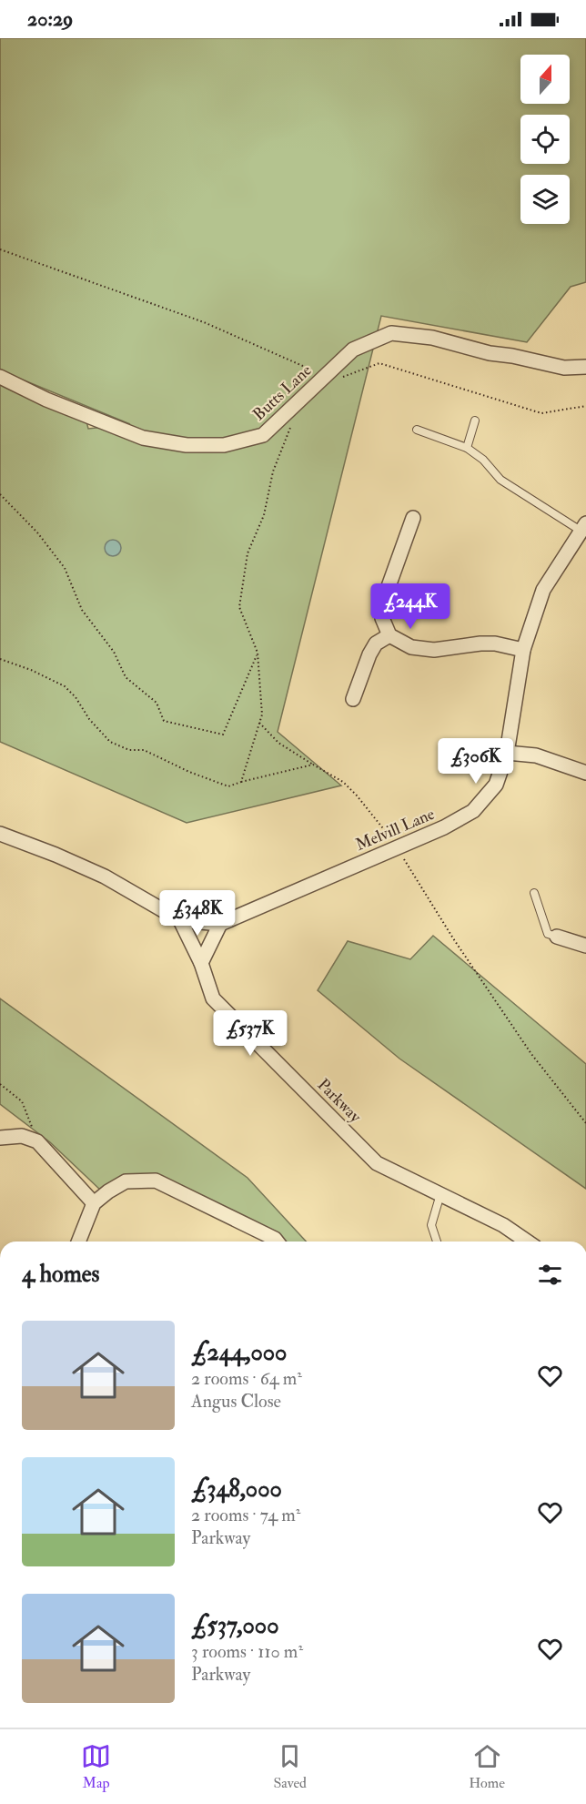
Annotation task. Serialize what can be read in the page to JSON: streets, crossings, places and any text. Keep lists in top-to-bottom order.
{
  "streets": {
    "street": ["Butts Lane", "Melvill Lane", "Parkway"]
  },
  "north": "top",
  "page": {
    "status": "20:29",
    "price": [
      "£244K",
      "£306K",
      "£348K",
      "£537K"
    ],
    "heading": "4 homes",
    "list": [
      {
        "name": "£244,000",
        "note": "2 rooms · 64 m² · Angus Close"
      },
      {
        "name": "£348,000",
        "note": "2 rooms · 74 m² · Parkway"
      },
      {
        "name": "£537,000",
        "note": "3 rooms · 110 m² · Parkway"
      }
    ],
    "tabs": ["Map", "Saved", "Home"]
  }
}
